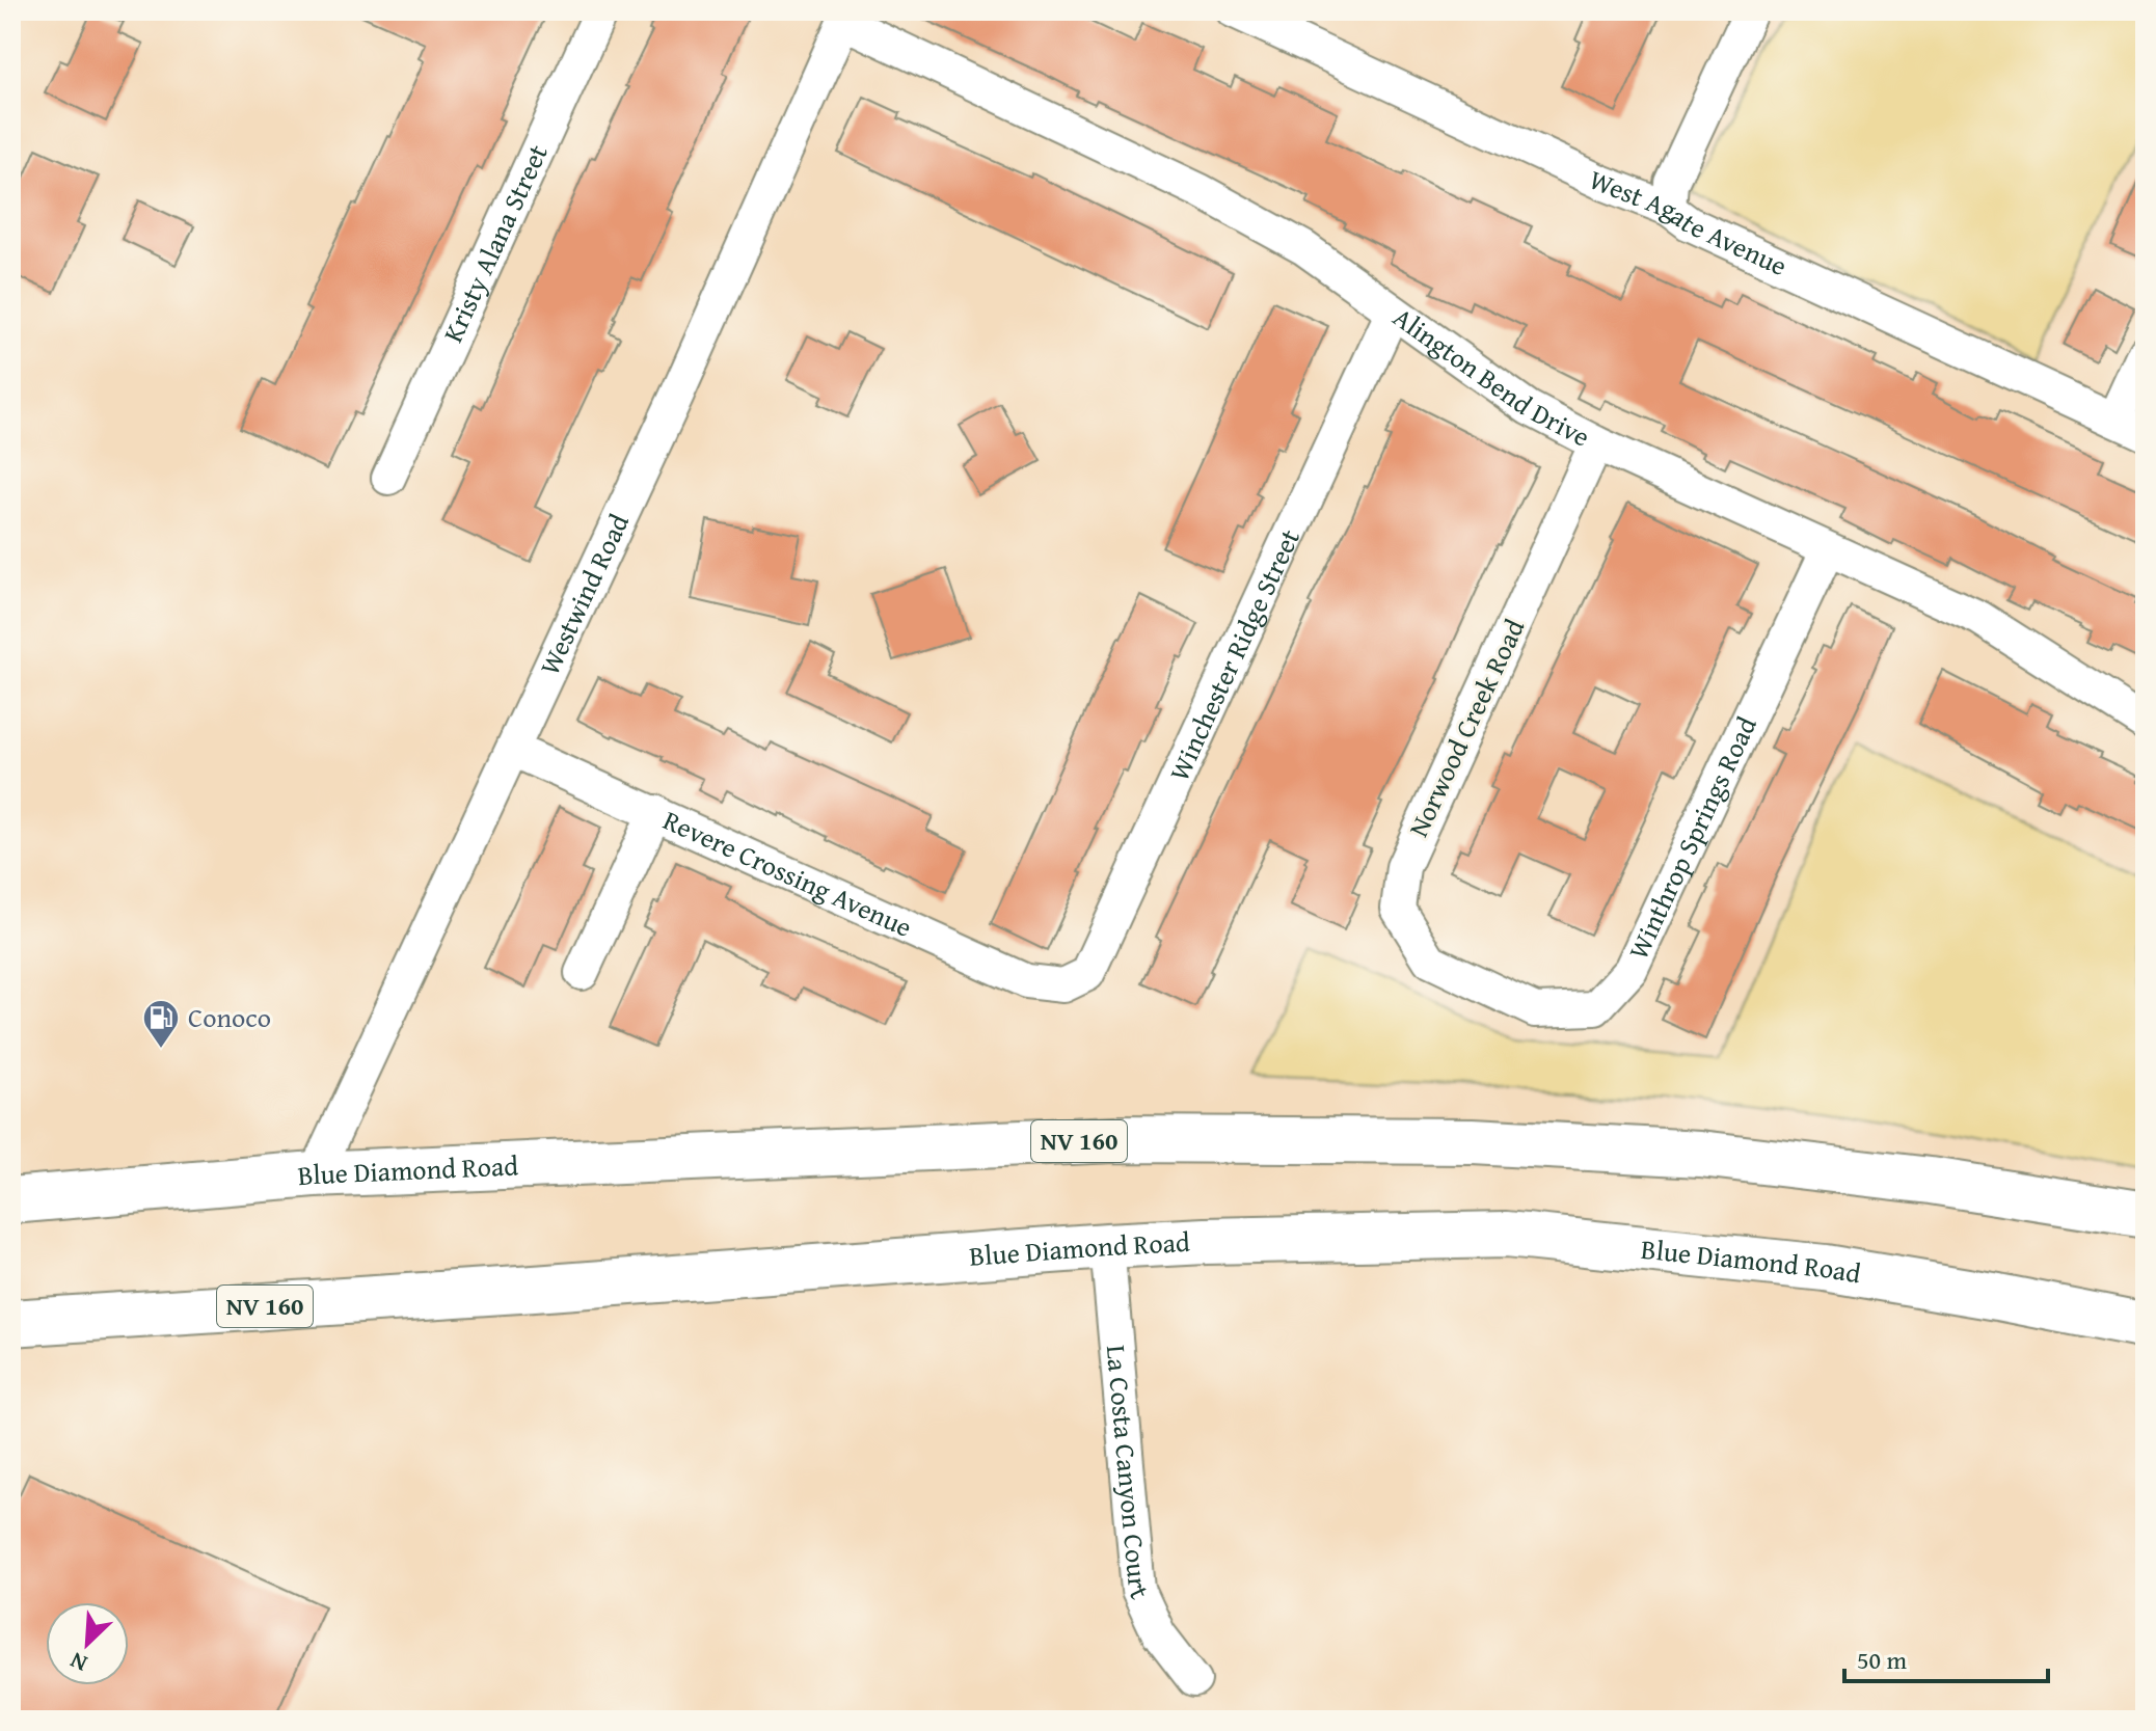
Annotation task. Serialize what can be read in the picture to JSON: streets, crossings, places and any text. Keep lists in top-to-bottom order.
{
  "streets": {
    "highway": ["NV 160", "Blue Diamond Road"],
    "street": [
      "West Agate Avenue",
      "Kristy Alana Street",
      "Alington Bend Drive",
      "Westwind Road",
      "Winchester Ridge Street",
      "Norwood Creek Road",
      "Winthrop Springs Road",
      "Revere Crossing Avenue",
      "La Costa Canyon Court"
    ]
  },
  "crossings": [
    ["Alington Bend Drive", "Westwind Road"],
    ["Alington Bend Drive", "Winchester Ridge Street"],
    ["Alington Bend Drive", "Norwood Creek Road"],
    ["Alington Bend Drive", "Winthrop Springs Road"],
    ["Westwind Road", "Revere Crossing Avenue"],
    ["Westwind Road", "Blue Diamond Road"],
    ["Winchester Ridge Street", "Revere Crossing Avenue"],
    ["Norwood Creek Road", "Winthrop Springs Road"],
    ["Blue Diamond Road", "La Costa Canyon Court"]
  ],
  "places": {
    "fuel station": ["Conoco"]
  },
  "scale_bar": "50 m",
  "north": "bottom left"
}
